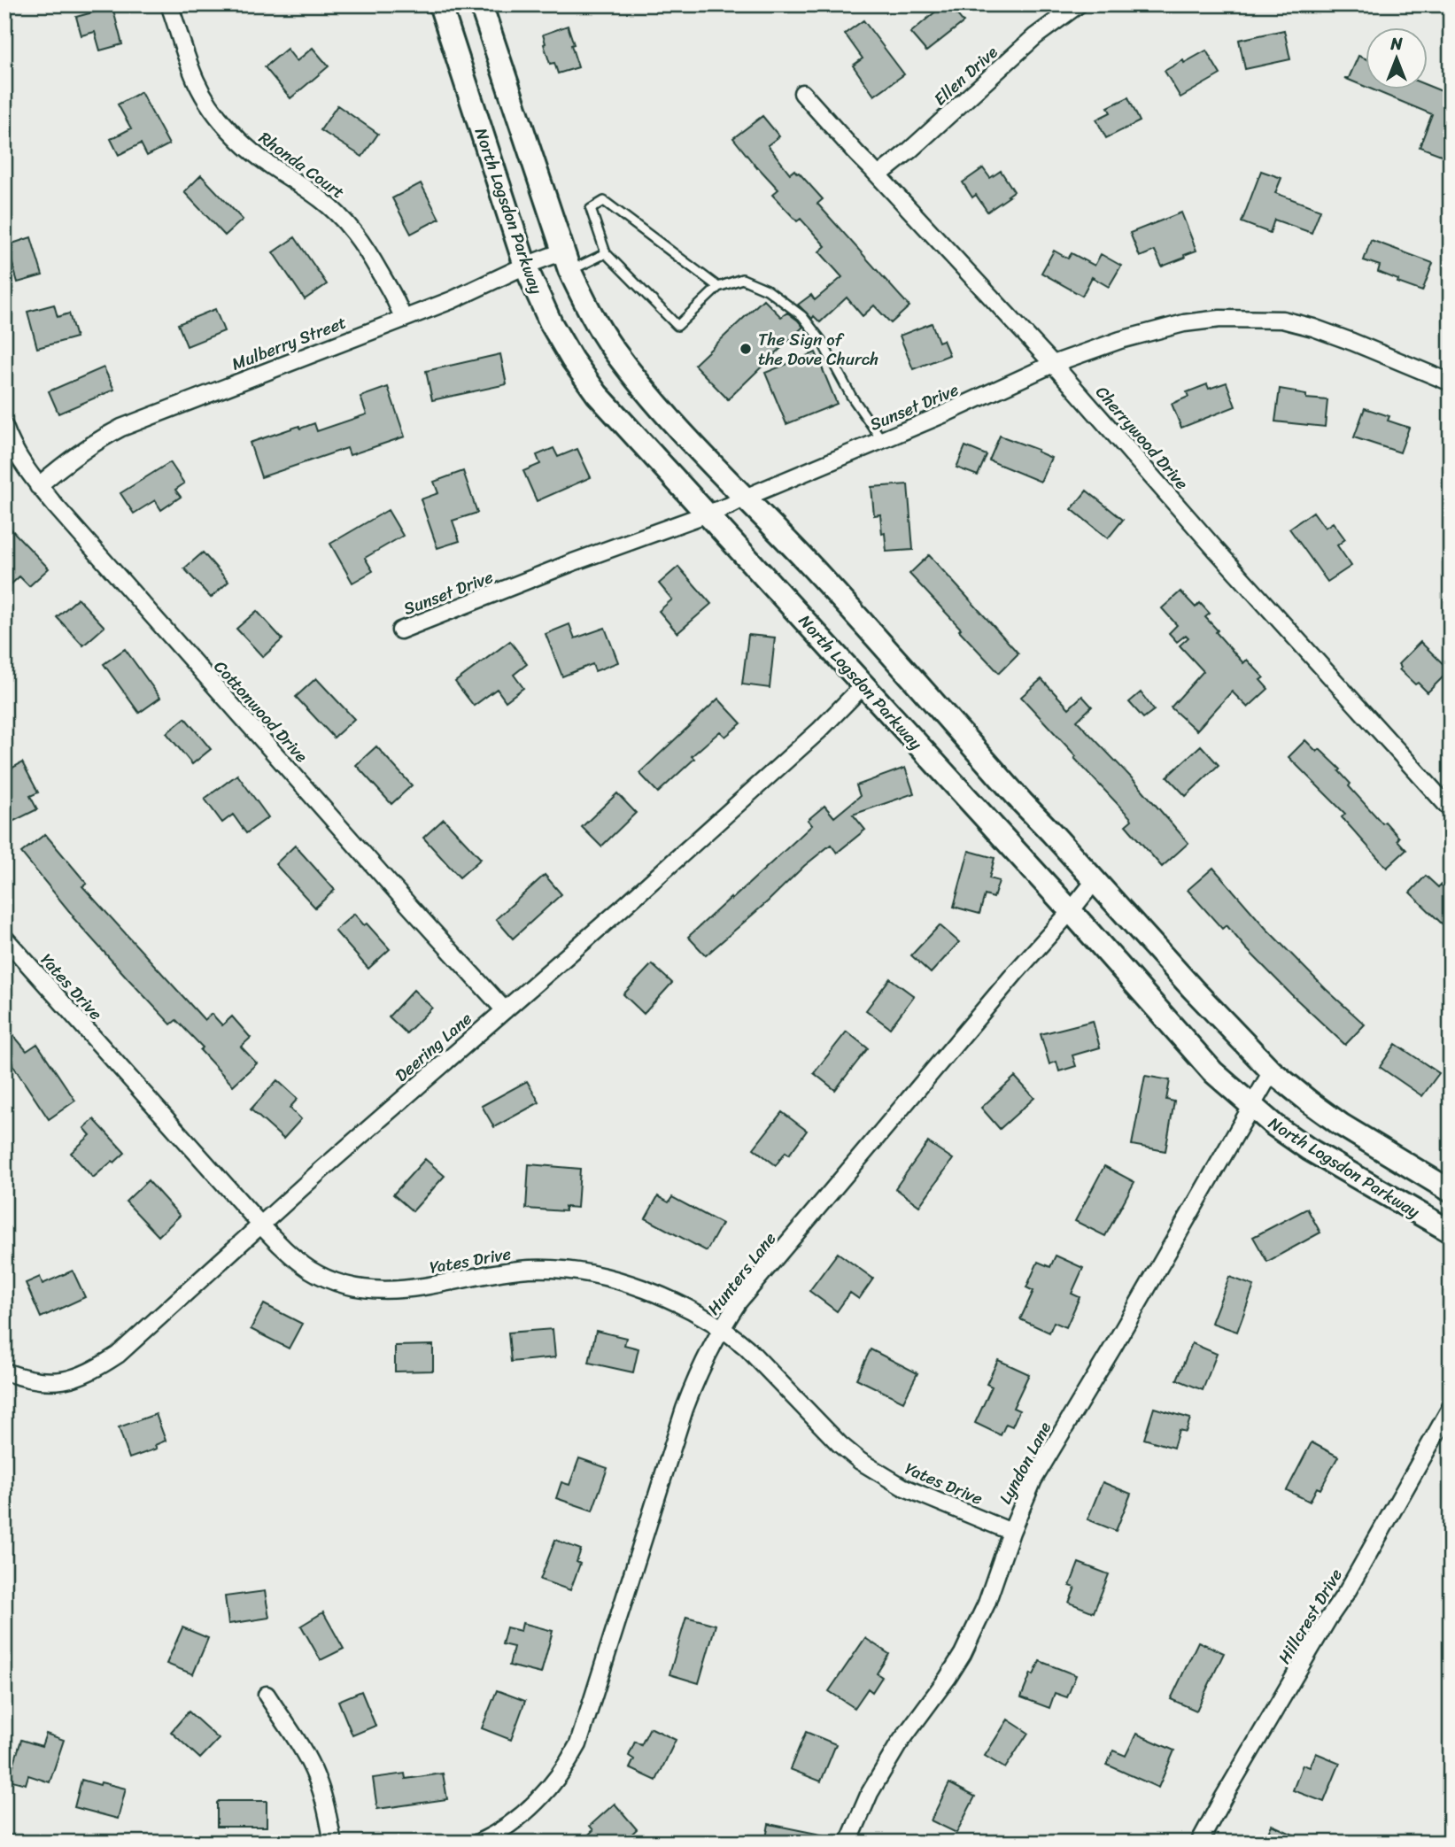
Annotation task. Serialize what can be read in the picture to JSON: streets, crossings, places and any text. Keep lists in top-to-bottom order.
{
  "streets": {
    "main road": ["North Logsdon Parkway"],
    "street": [
      "Ellen Drive",
      "Rhonda Court",
      "Mulberry Street",
      "Sunset Drive",
      "Cherrywood Drive",
      "Cottonwood Drive",
      "Yates Drive",
      "Deering Lane",
      "Hunters Lane",
      "Lyndon Lane",
      "Hillcrest Drive"
    ]
  },
  "crossings": [
    ["Ellen Drive", "Cherrywood Drive"],
    ["Rhonda Court", "Mulberry Street"],
    ["North Logsdon Parkway", "Mulberry Street"],
    ["North Logsdon Parkway", "Sunset Drive"],
    ["North Logsdon Parkway", "Deering Lane"],
    ["North Logsdon Parkway", "Hunters Lane"],
    ["North Logsdon Parkway", "Lyndon Lane"],
    ["Mulberry Street", "Cottonwood Drive"],
    ["Sunset Drive", "Cherrywood Drive"],
    ["Cottonwood Drive", "Deering Lane"],
    ["Yates Drive", "Deering Lane"],
    ["Yates Drive", "Hunters Lane"],
    ["Yates Drive", "Lyndon Lane"]
  ],
  "places": ["The Sign of the Dove Church"],
  "north": "top"
}
